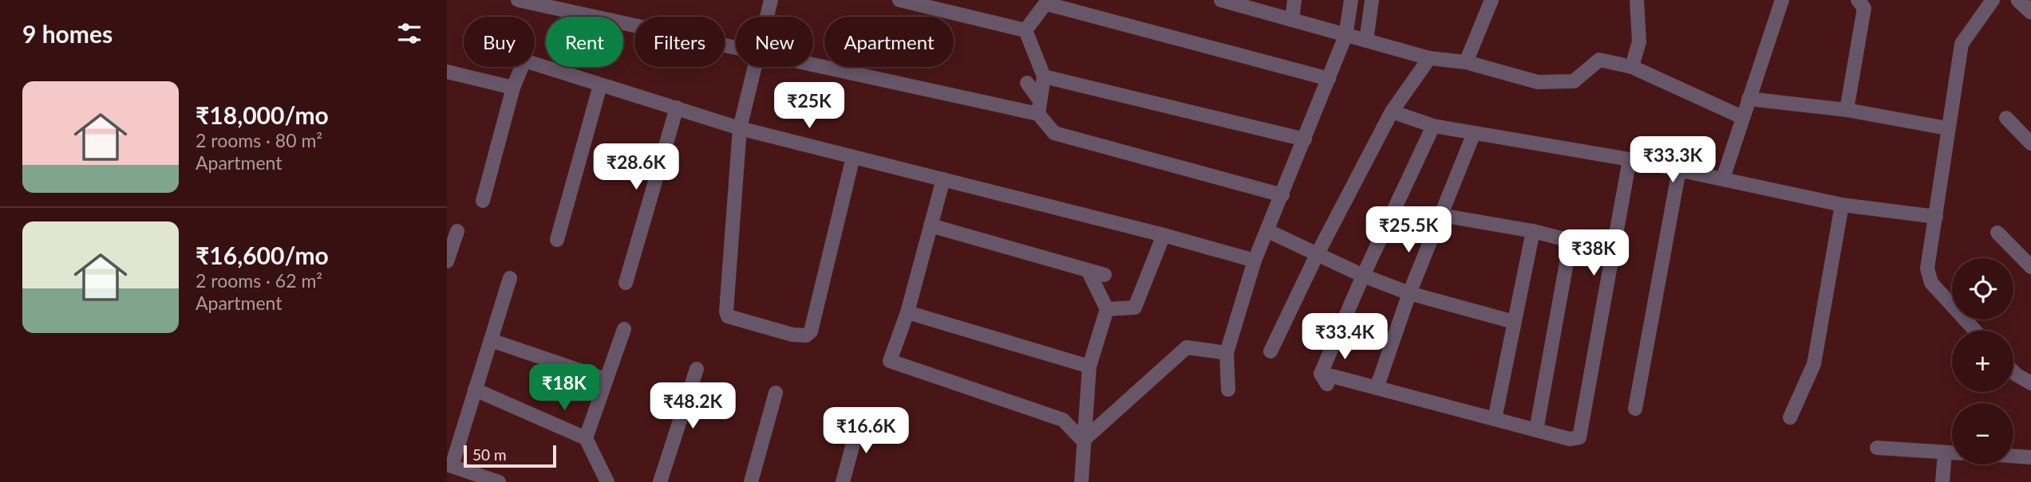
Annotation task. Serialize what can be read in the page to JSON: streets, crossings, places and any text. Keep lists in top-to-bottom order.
{
  "scale_bar": "50 m",
  "page": {
    "heading": "9 homes",
    "chip": [
      "Buy",
      "Rent",
      "Filters",
      "New",
      "Apartment"
    ],
    "list": [
      {
        "name": "₹18,000/mo",
        "note": "2 rooms · 80 m² · Apartment"
      },
      {
        "name": "₹16,600/mo",
        "note": "2 rooms · 62 m² · Apartment"
      }
    ],
    "price": [
      "₹25K",
      "₹33.3K",
      "₹28.6K",
      "₹25.5K",
      "₹38K",
      "₹33.4K",
      "₹18K",
      "₹48.2K",
      "₹16.6K"
    ],
    "map_buttons": ["+", "−"],
    "scale": "50 m"
  }
}
